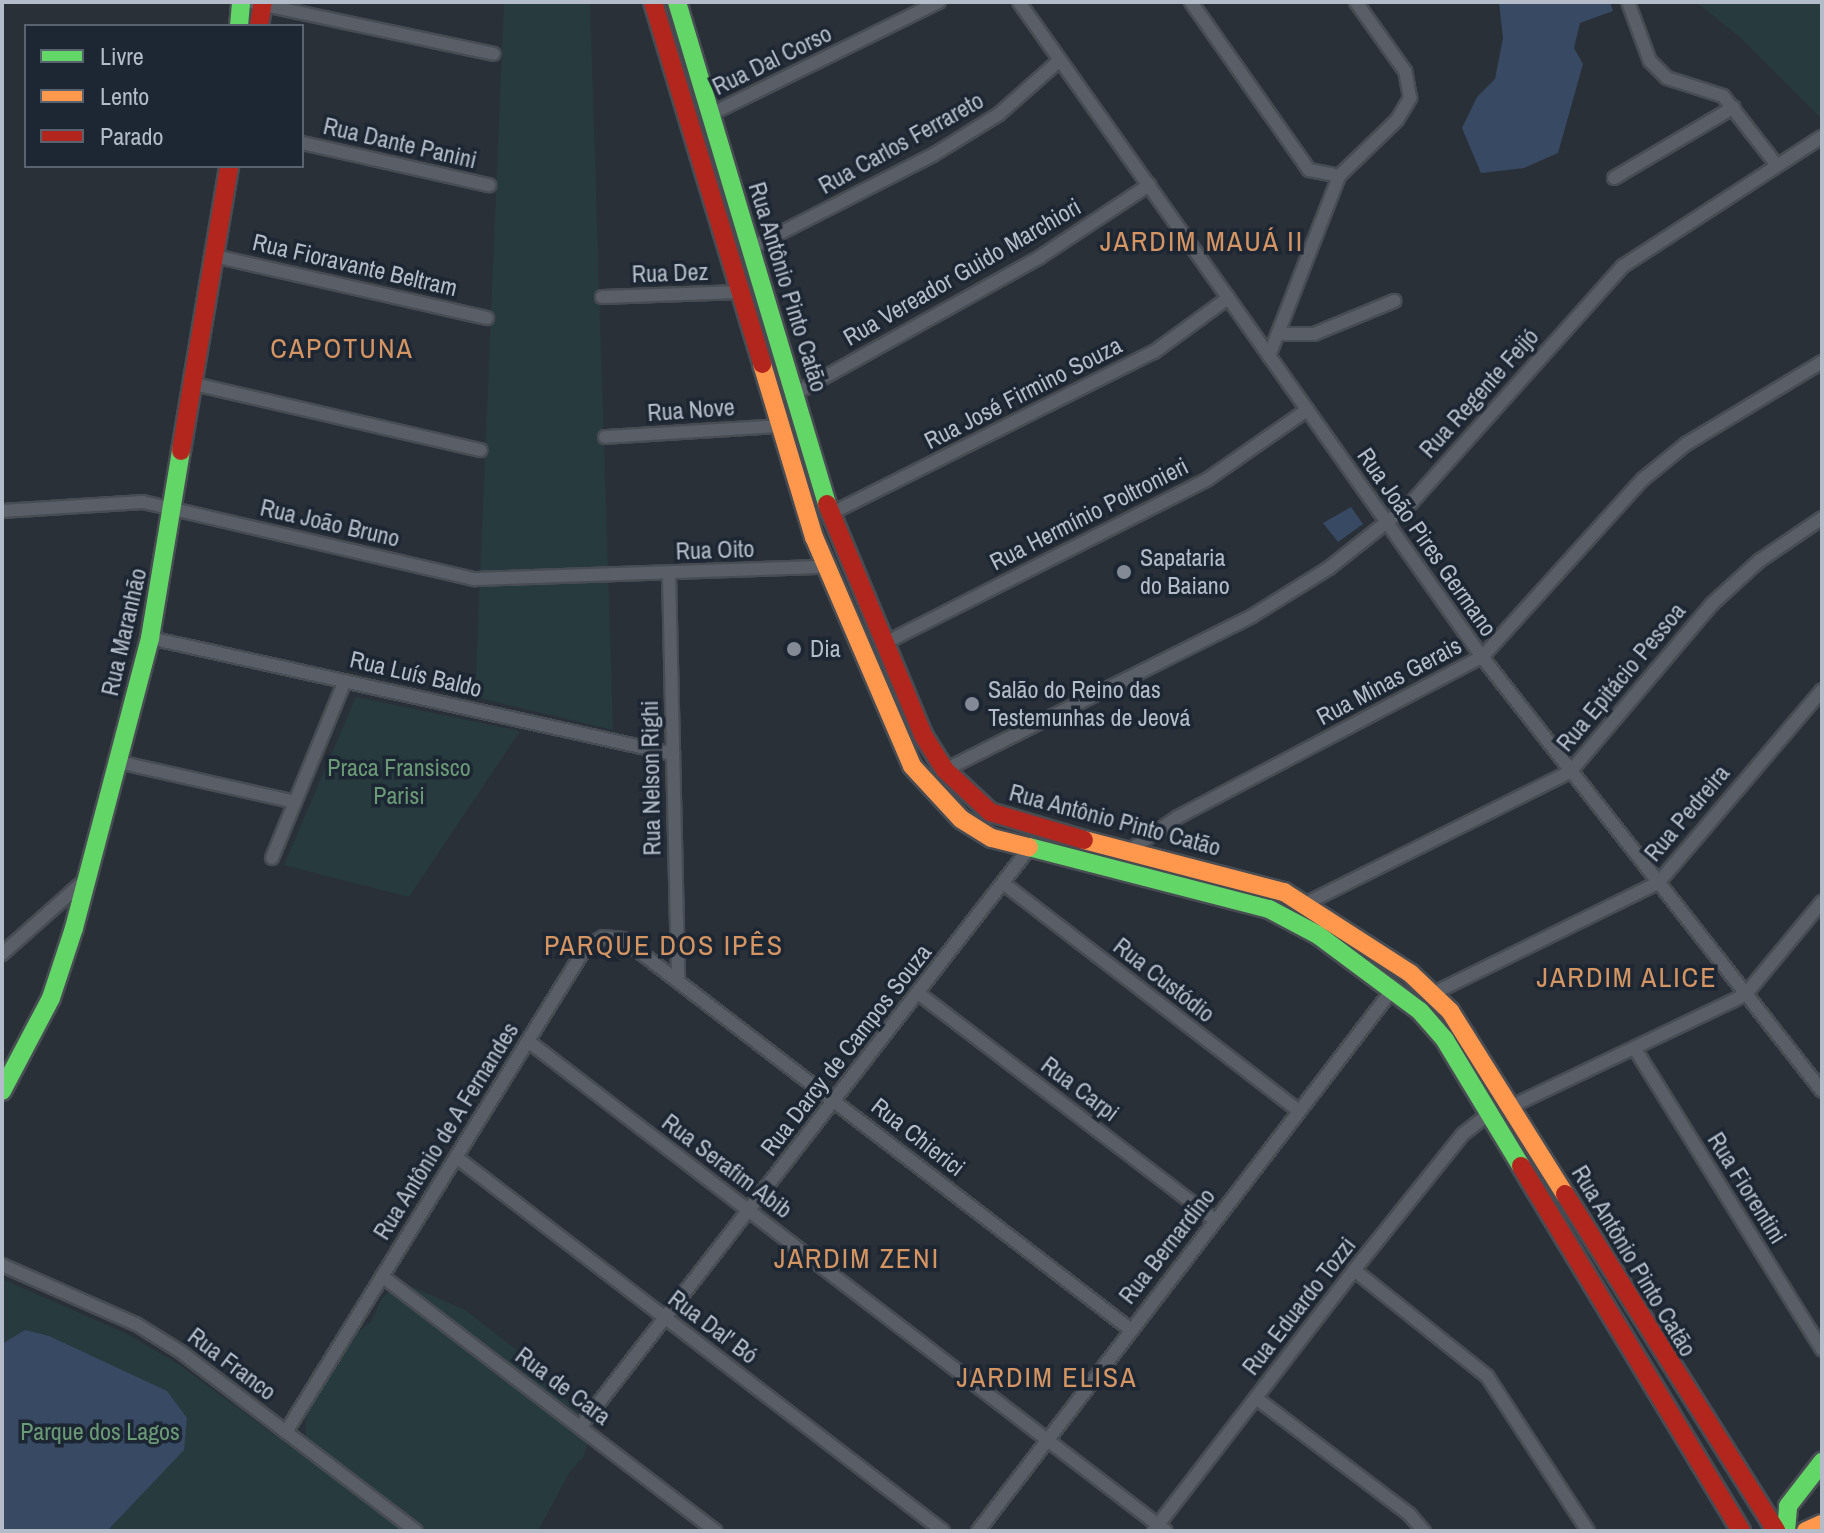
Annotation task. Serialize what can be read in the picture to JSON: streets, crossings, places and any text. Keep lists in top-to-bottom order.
{
  "streets": {
    "main road": ["Rua Antônio Pinto Catão", "Rua Maranhão"],
    "street": [
      "Rua Dal Corso",
      "Rua Dante Panini",
      "Rua Carlos Ferrareto",
      "Rua Fioravante Beltram",
      "Rua Vereador Guido Marchiori",
      "Rua Dez",
      "Rua José Firmino Souza",
      "Rua Regente Feijó",
      "Rua Nove",
      "Rua Hermínio Poltronieri",
      "Rua João Bruno",
      "Rua João Pires Germano",
      "Rua Oito",
      "Rua Luís Baldo",
      "Rua Epitácio Pessoa",
      "Rua Minas Gerais",
      "Rua Nelson Righi",
      "Rua Pedreira",
      "Rua Custódio",
      "Rua Darcy de Campos Souza",
      "Rua Carpi",
      "Rua Antônio de A Fernandes",
      "Rua Chierici",
      "Rua Serafim Abib",
      "Rua Fiorentini",
      "Rua Bernardino",
      "Rua Eduardo Tozzi",
      "Rua Dal' Bó",
      "Rua Franco",
      "Rua de Cara"
    ]
  },
  "crossings": [
    ["Rua Dal Corso", "Rua Antônio Pinto Catão"],
    ["Rua Carlos Ferrareto", "Rua Antônio Pinto Catão"],
    ["Rua Carlos Ferrareto", "Rua João Pires Germano"],
    ["Rua Fioravante Beltram", "Rua Maranhão"],
    ["Rua Vereador Guido Marchiori", "Rua Antônio Pinto Catão"],
    ["Rua Vereador Guido Marchiori", "Rua João Pires Germano"],
    ["Rua Dez", "Rua Antônio Pinto Catão"],
    ["Rua Antônio Pinto Catão", "Rua José Firmino Souza"],
    ["Rua Antônio Pinto Catão", "Rua Regente Feijó"],
    ["Rua Antônio Pinto Catão", "Rua Nove"],
    ["Rua Antônio Pinto Catão", "Rua Hermínio Poltronieri"],
    ["Rua Antônio Pinto Catão", "Rua Oito"],
    ["Rua Antônio Pinto Catão", "Rua Epitácio Pessoa"],
    ["Rua Antônio Pinto Catão", "Rua Minas Gerais"],
    ["Rua Antônio Pinto Catão", "Rua Pedreira"],
    ["Rua Antônio Pinto Catão", "Rua Darcy de Campos Souza"],
    ["Rua Antônio Pinto Catão", "Rua Bernardino"],
    ["Rua Antônio Pinto Catão", "Rua Eduardo Tozzi"],
    ["Rua José Firmino Souza", "Rua João Pires Germano"],
    ["Rua Regente Feijó", "Rua João Pires Germano"],
    ["Rua Hermínio Poltronieri", "Rua João Pires Germano"],
    ["Rua João Bruno", "Rua Oito"],
    ["Rua João Bruno", "Rua Maranhão"],
    ["Rua João Pires Germano", "Rua Epitácio Pessoa"],
    ["Rua João Pires Germano", "Rua Minas Gerais"],
    ["Rua João Pires Germano", "Rua Pedreira"],
    ["Rua Oito", "Rua Nelson Righi"],
    ["Rua Maranhão", "Rua Luís Baldo"],
    ["Rua Luís Baldo", "Rua Nelson Righi"],
    ["Rua Nelson Righi", "Rua Antônio de A Fernandes"],
    ["Rua Nelson Righi", "Rua Chierici"],
    ["Rua Custódio", "Rua Darcy de Campos Souza"],
    ["Rua Custódio", "Rua Bernardino"],
    ["Rua Darcy de Campos Souza", "Rua Carpi"],
    ["Rua Darcy de Campos Souza", "Rua Chierici"],
    ["Rua Darcy de Campos Souza", "Rua Serafim Abib"],
    ["Rua Darcy de Campos Souza", "Rua Dal' Bó"],
    ["Rua Darcy de Campos Souza", "Rua de Cara"],
    ["Rua Carpi", "Rua Bernardino"],
    ["Rua Antônio de A Fernandes", "Rua Chierici"],
    ["Rua Antônio de A Fernandes", "Rua Serafim Abib"],
    ["Rua Antônio de A Fernandes", "Rua Dal' Bó"],
    ["Rua Antônio de A Fernandes", "Rua Franco"],
    ["Rua Antônio de A Fernandes", "Rua de Cara"],
    ["Rua Chierici", "Rua Bernardino"],
    ["Rua Serafim Abib", "Rua Bernardino"],
    ["Rua Serafim Abib", "Rua Eduardo Tozzi"]
  ],
  "districts": [
    "JARDIM MAUÁ II",
    "CAPOTUNA",
    "PARQUE DOS IPÊS",
    "JARDIM ALICE",
    "JARDIM ZENI",
    "JARDIM ELISA"
  ],
  "parks": ["Praca Fransisco Parisi", "Parque dos Lagos"],
  "places": ["Sapataria do Baiano", "Dia", "Salão do Reino das Testemunhas de Jeová"],
  "legend": ["Livre", "Lento", "Parado"]
}
